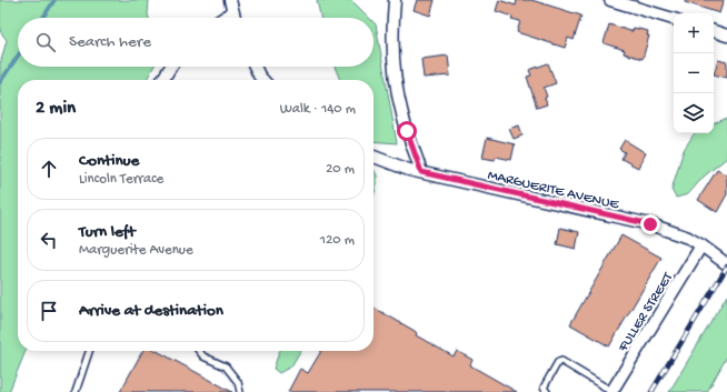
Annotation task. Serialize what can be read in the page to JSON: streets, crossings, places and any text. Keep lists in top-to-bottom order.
{
  "streets": {
    "street": ["MARGUERITE AVENUE", "FULLER STREET"]
  },
  "crossings": [
    ["MARGUERITE AVENUE", "FULLER STREET"]
  ],
  "page": {
    "map_buttons": ["+", "−"],
    "search": "Search here",
    "heading": ["2 min", "Walk · 140 m"],
    "list": [
      ["Continue", "Lincoln Terrace", "20 m"],
      ["Turn left", "Marguerite Avenue", "120 m"],
      "Arrive at destination"
    ]
  }
}
